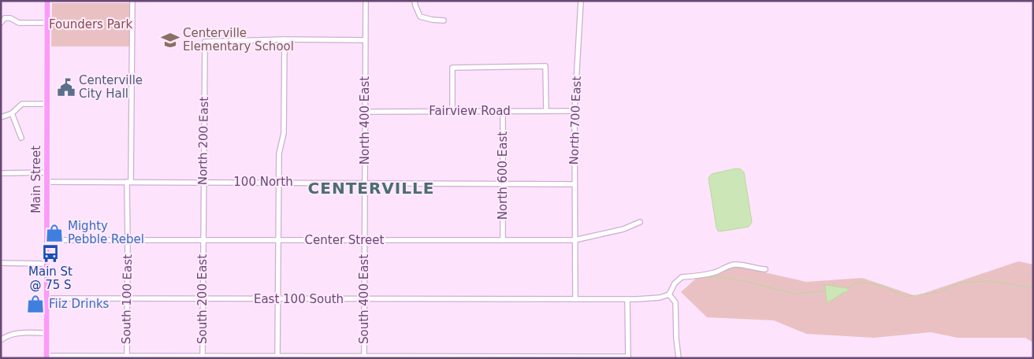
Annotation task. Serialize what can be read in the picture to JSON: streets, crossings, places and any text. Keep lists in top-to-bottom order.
{
  "streets": {
    "main road": ["Main Street"],
    "street": [
      "Fairview Road",
      "North 400 East",
      "North 700 East",
      "North 200 East",
      "North 600 East",
      "100 North",
      "Center Street",
      "South 100 East",
      "South 200 East",
      "East 100 South",
      "South 400 East"
    ]
  },
  "crossings": [
    ["Fairview Road", "North 400 East"],
    ["Fairview Road", "North 700 East"],
    ["Fairview Road", "North 600 East"],
    ["North 400 East", "100 North"],
    ["North 400 East", "Center Street"],
    ["North 400 East", "South 400 East"],
    ["North 700 East", "100 North"],
    ["North 700 East", "Center Street"],
    ["North 700 East", "East 100 South"],
    ["North 200 East", "100 North"],
    ["North 200 East", "Center Street"],
    ["North 200 East", "South 200 East"],
    ["North 600 East", "100 North"],
    ["North 600 East", "Center Street"],
    ["Main Street", "100 North"],
    ["Main Street", "Center Street"],
    ["Main Street", "East 100 South"],
    ["100 North", "South 100 East"],
    ["Center Street", "South 100 East"],
    ["Center Street", "South 200 East"],
    ["Center Street", "South 400 East"],
    ["South 100 East", "East 100 South"],
    ["South 200 East", "East 100 South"],
    ["East 100 South", "South 400 East"]
  ],
  "districts": ["CENTERVILLE"],
  "parks": ["Founders Park"],
  "places": {
    "school or university": ["Centerville Elementary School"],
    "public building": ["Centerville City Hall"],
    "shop": ["Mighty Pebble Rebel", "Fiiz Drinks"],
    "bus stop": ["Main St @ 75 S"]
  }
}
